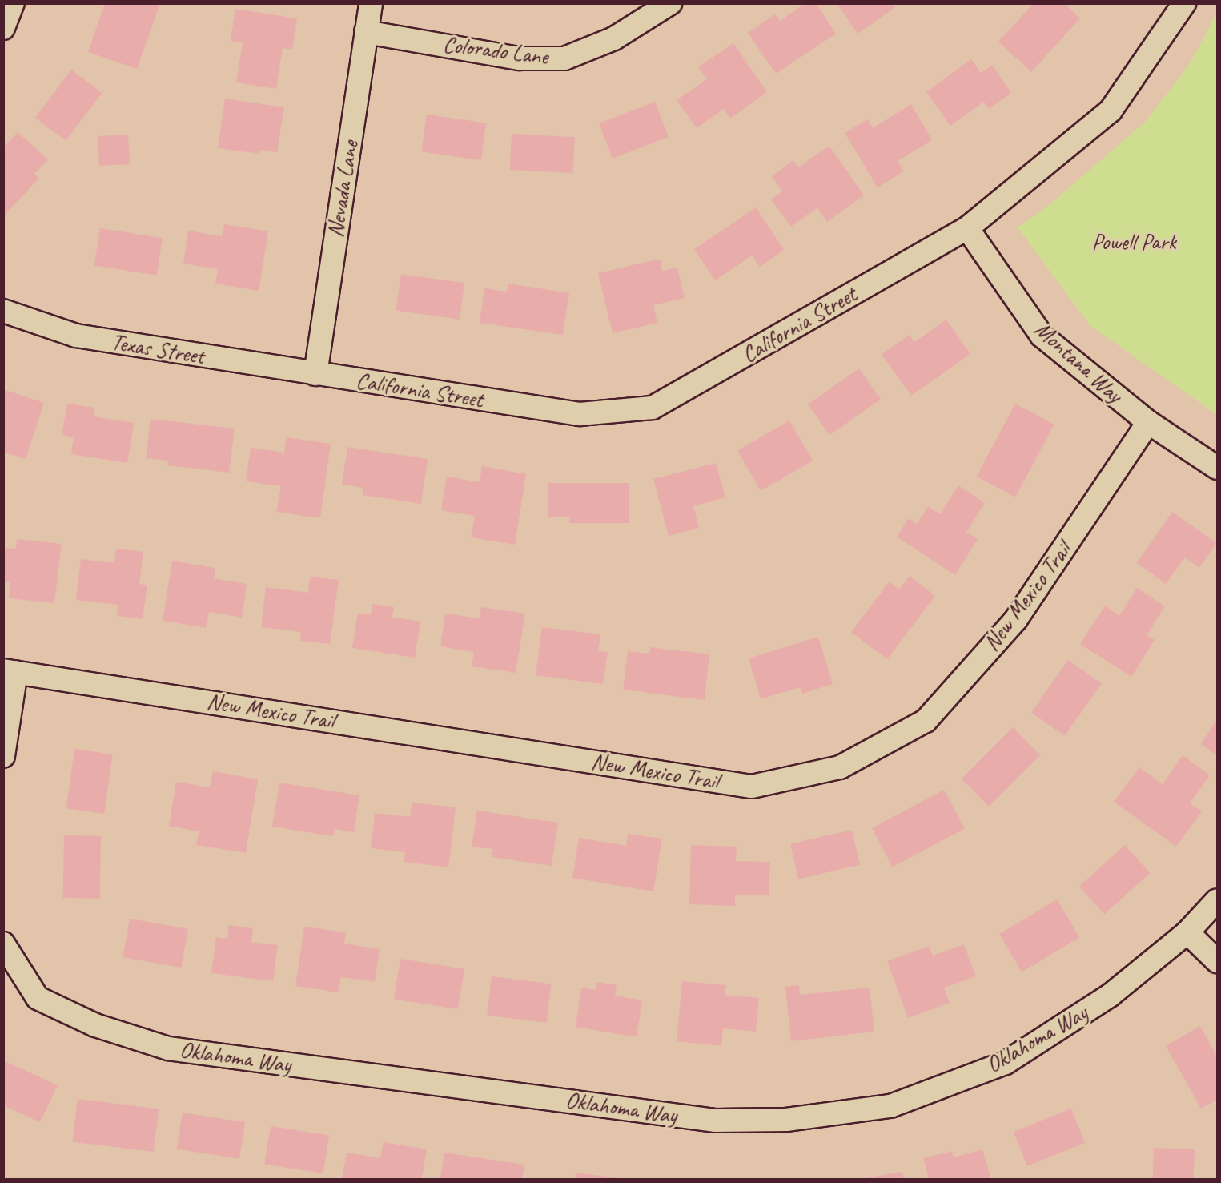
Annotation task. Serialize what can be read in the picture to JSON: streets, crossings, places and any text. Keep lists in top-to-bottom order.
{
  "streets": {
    "street": [
      "Colorado Lane",
      "Nevada Lane",
      "California Street",
      "Texas Street",
      "Montana Way",
      "New Mexico Trail",
      "Oklahoma Way"
    ]
  },
  "crossings": [
    ["Colorado Lane", "Nevada Lane"],
    ["Nevada Lane", "California Street"],
    ["Nevada Lane", "Texas Street"],
    ["California Street", "Texas Street"],
    ["California Street", "Montana Way"],
    ["Montana Way", "New Mexico Trail"]
  ],
  "parks": ["Powell Park"]
}
